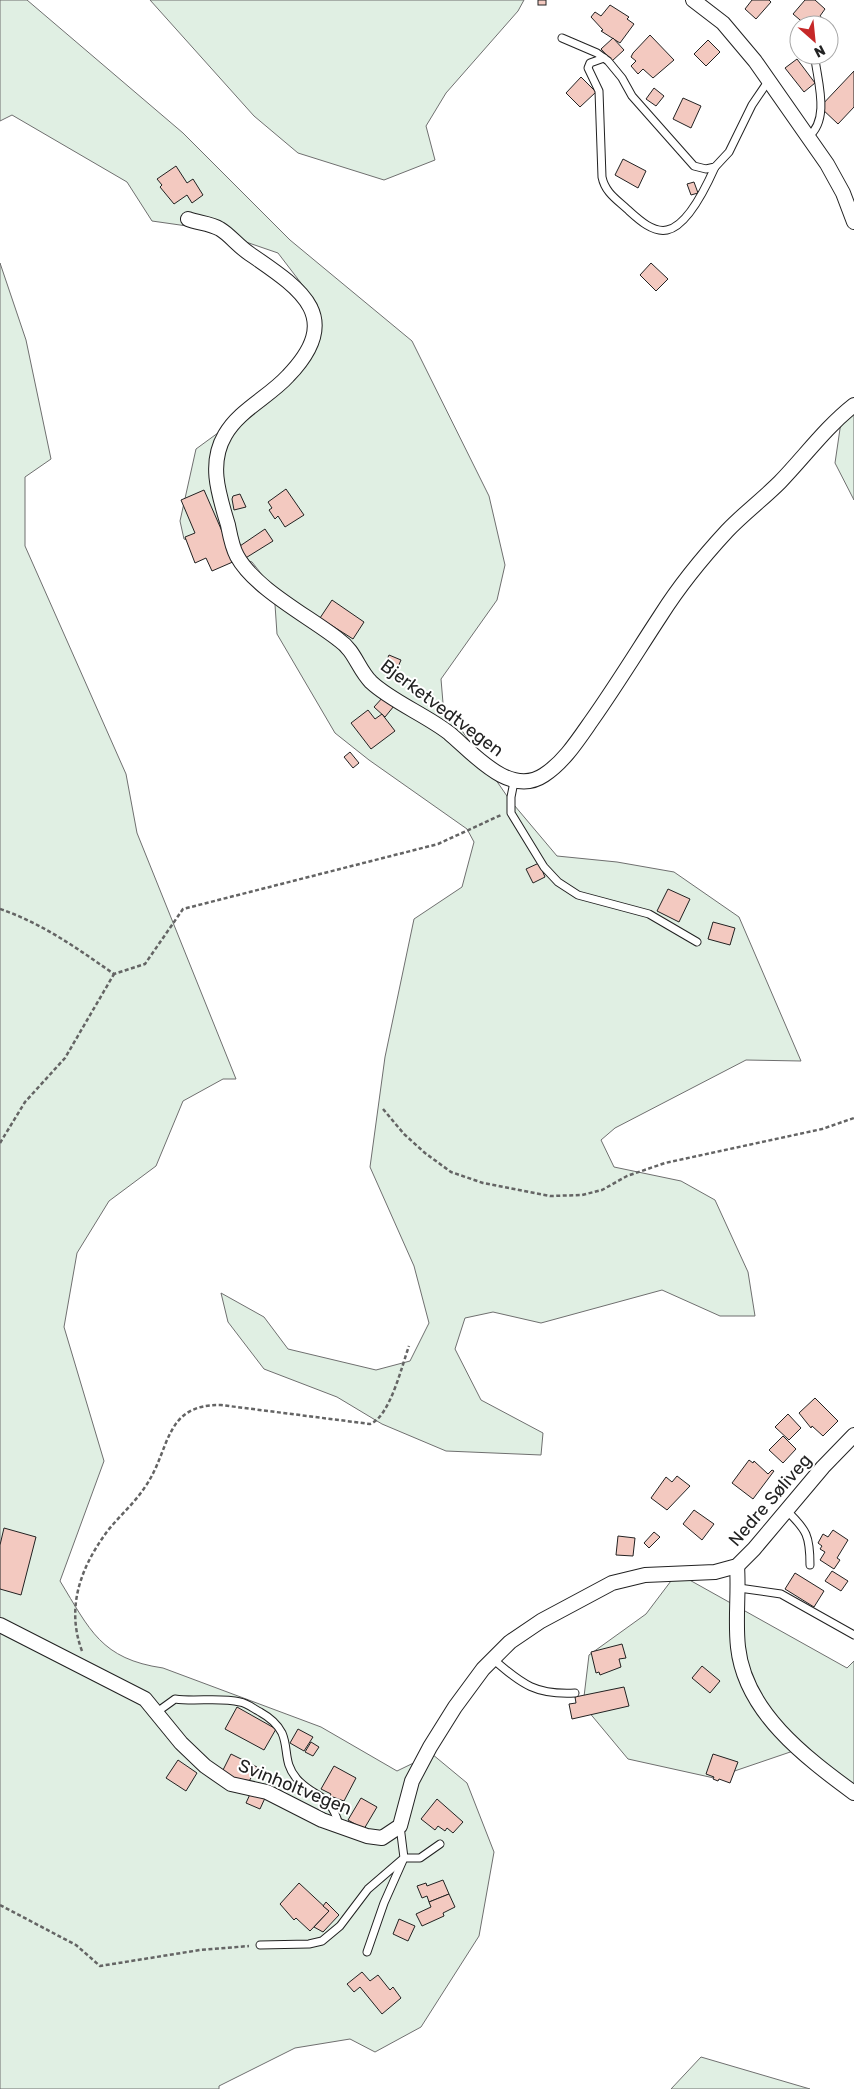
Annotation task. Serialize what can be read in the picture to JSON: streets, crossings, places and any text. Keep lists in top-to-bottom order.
{
  "streets": {
    "street": ["Bjerketvedtvegen", "Nedre Søliveg", "Svinholtvegen"]
  },
  "north": "bottom right"
}
